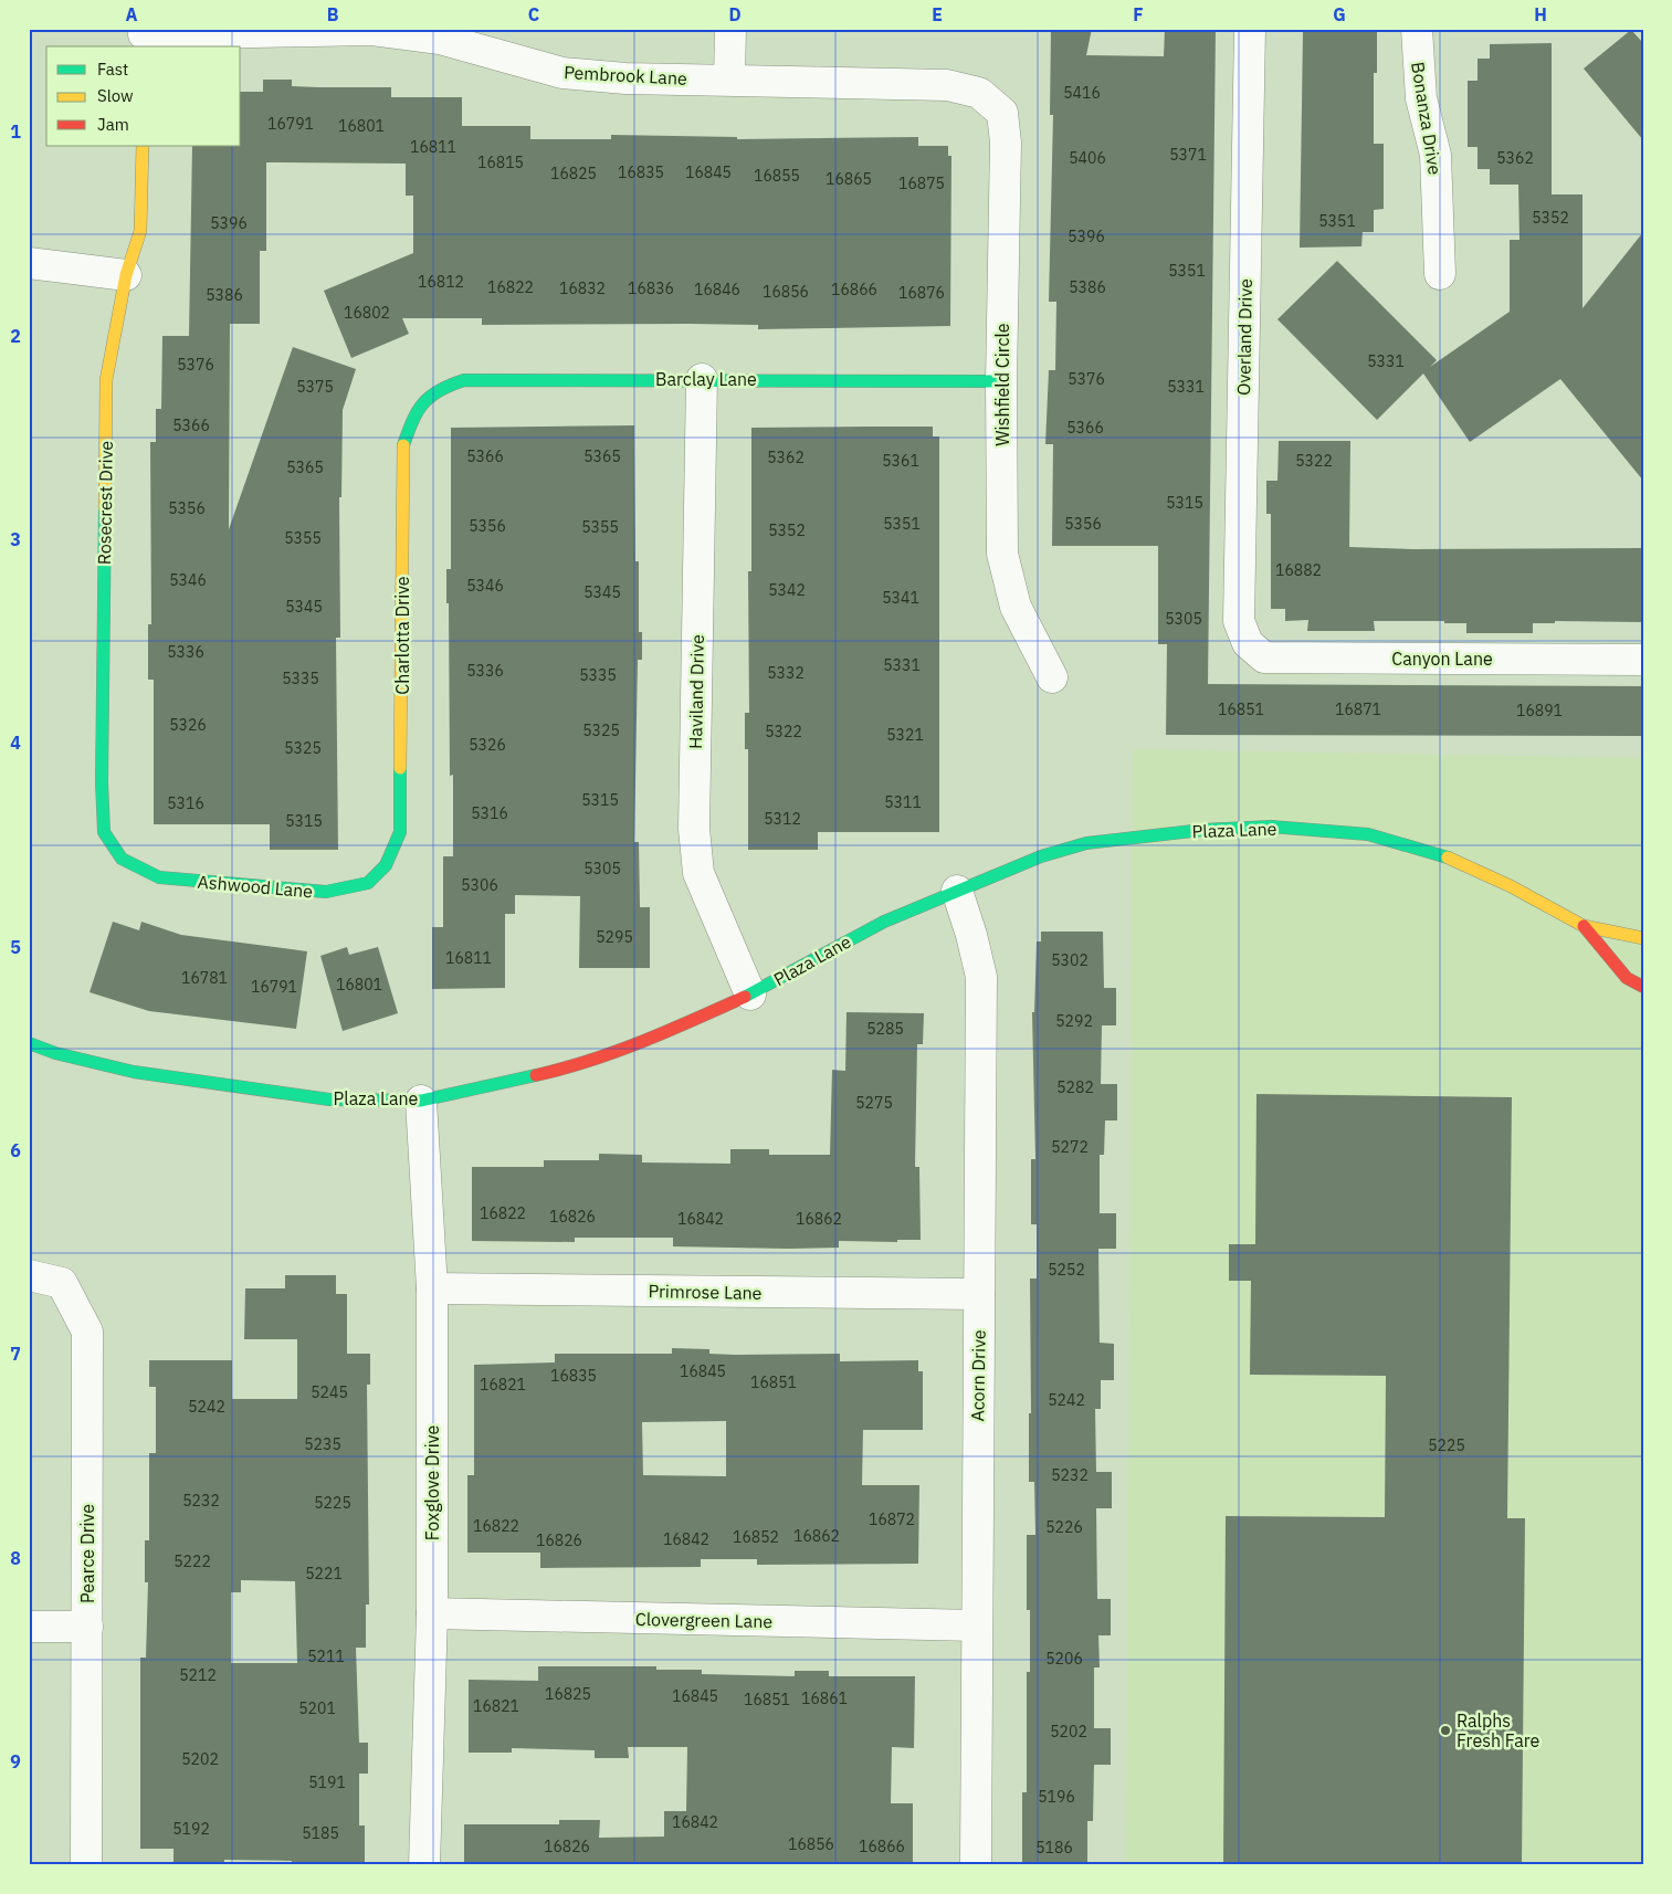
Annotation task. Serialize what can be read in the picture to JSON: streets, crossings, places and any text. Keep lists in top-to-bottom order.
{
  "streets": {
    "street": [
      "Pembrook Lane",
      "Bonanza Drive",
      "Overland Drive",
      "Barclay Lane",
      "Wishfield Circle",
      "Rosecrest Drive",
      "Charlotta Drive",
      "Canyon Lane",
      "Haviland Drive",
      "Plaza Lane",
      "Ashwood Lane",
      "Primrose Lane",
      "Acorn Drive",
      "Foxglove Drive",
      "Pearce Drive",
      "Clovergreen Lane"
    ]
  },
  "crossings": [
    ["Pembrook Lane", "Wishfield Circle"],
    ["Overland Drive", "Canyon Lane"],
    ["Barclay Lane", "Wishfield Circle"],
    ["Barclay Lane", "Charlotta Drive"],
    ["Barclay Lane", "Haviland Drive"],
    ["Rosecrest Drive", "Ashwood Lane"],
    ["Charlotta Drive", "Ashwood Lane"],
    ["Haviland Drive", "Plaza Lane"],
    ["Plaza Lane", "Acorn Drive"],
    ["Plaza Lane", "Foxglove Drive"],
    ["Primrose Lane", "Acorn Drive"],
    ["Primrose Lane", "Foxglove Drive"],
    ["Acorn Drive", "Clovergreen Lane"],
    ["Foxglove Drive", "Clovergreen Lane"]
  ],
  "places": ["Ralphs Fresh Fare"],
  "house_numbers": [
    "5416",
    "16791",
    "16801",
    "16811",
    "5371",
    "5406",
    "5362",
    "16815",
    "16835",
    "16845",
    "16825",
    "16855",
    "16865",
    "16875",
    "5352",
    "5351",
    "5396",
    "5396",
    "5351",
    "16812",
    "16822",
    "5386",
    "16832",
    "16836",
    "16846",
    "16866",
    "16856",
    "16876",
    "5386",
    "16802",
    "5331",
    "5376",
    "5376",
    "5375",
    "5331",
    "5366",
    "5366",
    "5366",
    "5365",
    "5362",
    "5361",
    "5322",
    "5365",
    "5315",
    "5356",
    "5351",
    "5356",
    "5356",
    "5355",
    "5352",
    "5355",
    "16882",
    "5346",
    "5346",
    "5342",
    "5345",
    "5341",
    "5345",
    "5305",
    "5336",
    "5331",
    "5336",
    "5332",
    "5335",
    "5335",
    "16851",
    "16871",
    "16891",
    "5326",
    "5325",
    "5322",
    "5321",
    "5326",
    "5325",
    "5315",
    "5311",
    "5316",
    "5316",
    "5312",
    "5315",
    "5305",
    "5306",
    "5295",
    "16811",
    "5302",
    "16781",
    "16801",
    "16791",
    "5292",
    "5285",
    "5282",
    "5275",
    "5272",
    "16822",
    "16826",
    "16842",
    "16862",
    "5252",
    "16845",
    "16835",
    "16851",
    "16821",
    "5245",
    "5242",
    "5242",
    "5235",
    "5225",
    "5232",
    "5232",
    "5225",
    "16872",
    "16822",
    "5226",
    "16862",
    "16852",
    "16842",
    "16826",
    "5222",
    "5221",
    "5211",
    "5206",
    "5212",
    "16825",
    "16845",
    "16861",
    "16851",
    "16821",
    "5201",
    "5202",
    "5202",
    "5191",
    "5196",
    "16842",
    "5192",
    "5185",
    "16856",
    "16826",
    "16866",
    "5186"
  ],
  "legend": ["Fast", "Slow", "Jam"],
  "grid": {
    "columns": [
      "A",
      "B",
      "C",
      "D",
      "E",
      "F",
      "G",
      "H"
    ],
    "rows": [
      "1",
      "2",
      "3",
      "4",
      "5",
      "6",
      "7",
      "8",
      "9"
    ]
  }
}
